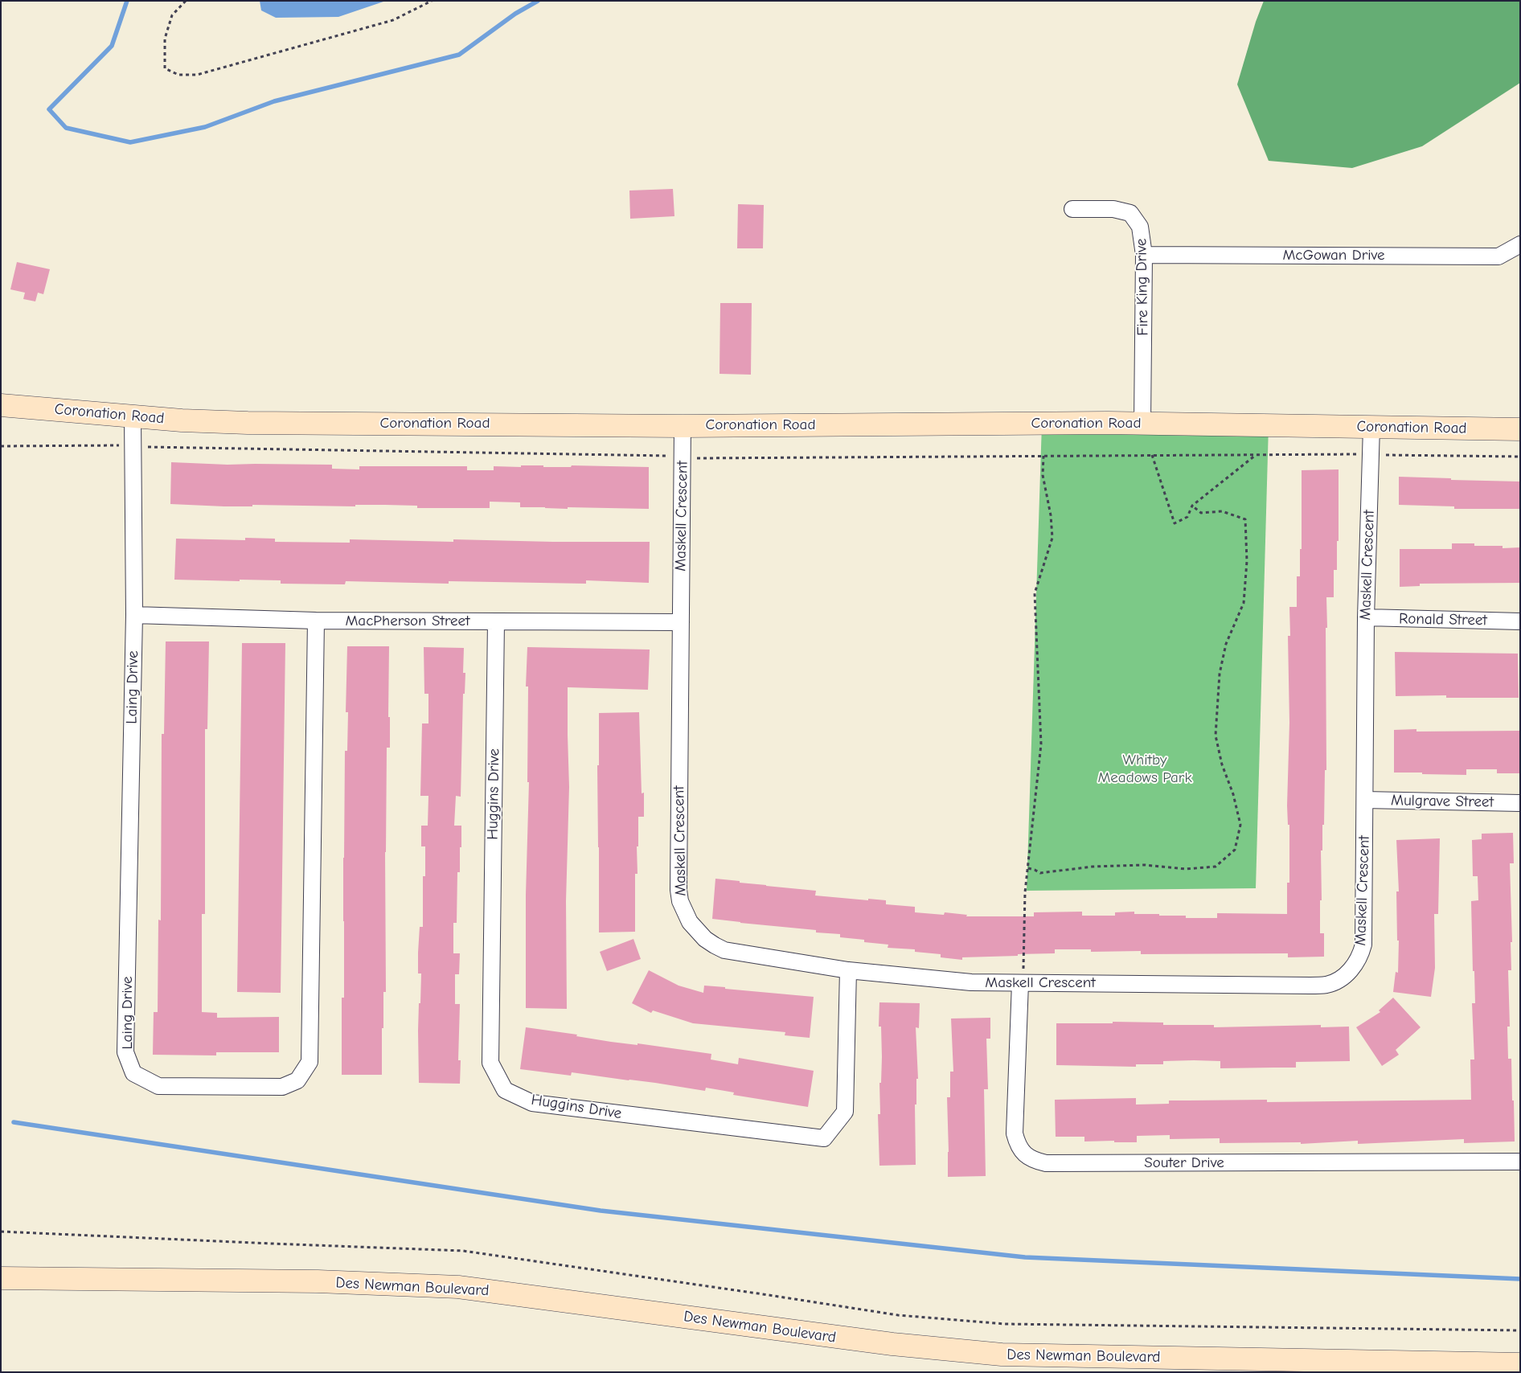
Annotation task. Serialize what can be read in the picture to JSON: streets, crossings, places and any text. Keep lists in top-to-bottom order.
{
  "streets": {
    "street": [
      "McGowan Drive",
      "Fire King Drive",
      "Coronation Road",
      "Maskell Crescent",
      "Ronald Street",
      "MacPherson Street",
      "Laing Drive",
      "Huggins Drive",
      "Mulgrave Street",
      "Souter Drive",
      "Des Newman Boulevard"
    ]
  },
  "crossings": [
    ["McGowan Drive", "Fire King Drive"],
    ["Fire King Drive", "Coronation Road"],
    ["Coronation Road", "Maskell Crescent"],
    ["Coronation Road", "Laing Drive"],
    ["Maskell Crescent", "Ronald Street"],
    ["Maskell Crescent", "MacPherson Street"],
    ["Maskell Crescent", "Huggins Drive"],
    ["Maskell Crescent", "Mulgrave Street"],
    ["Maskell Crescent", "Souter Drive"],
    ["MacPherson Street", "Laing Drive"],
    ["MacPherson Street", "Huggins Drive"]
  ],
  "parks": ["Whitby Meadows Park"]
}
